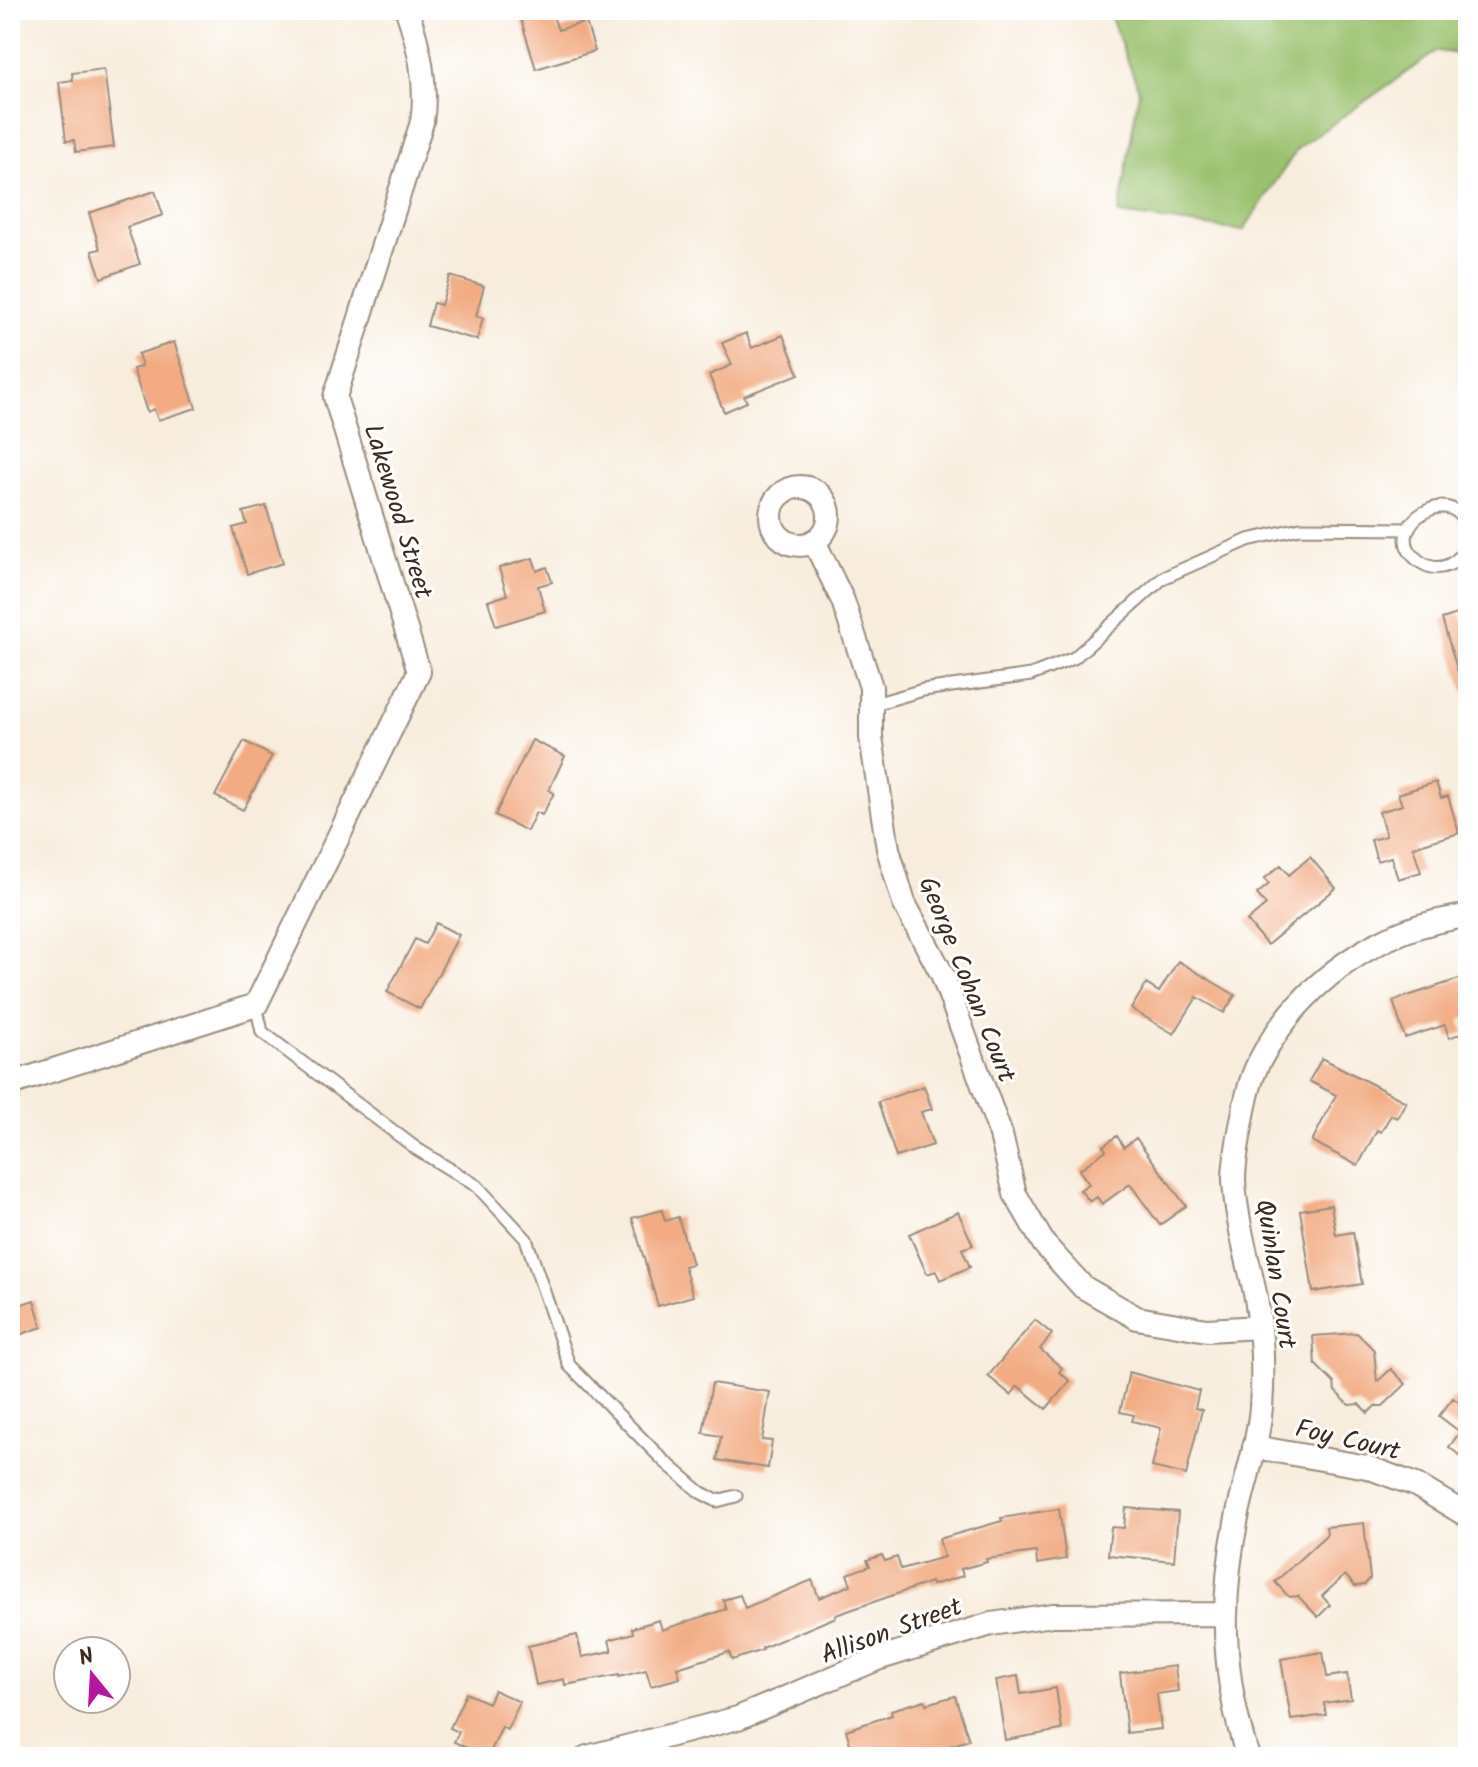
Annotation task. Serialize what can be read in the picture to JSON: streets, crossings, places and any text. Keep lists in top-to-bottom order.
{
  "streets": {
    "street": [
      "Lakewood Street",
      "George Cohan Court",
      "Quinlan Court",
      "Foy Court",
      "Allison Street"
    ]
  },
  "crossings": [
    ["George Cohan Court", "Quinlan Court"],
    ["Quinlan Court", "Foy Court"],
    ["Quinlan Court", "Allison Street"]
  ],
  "north": "top"
}
